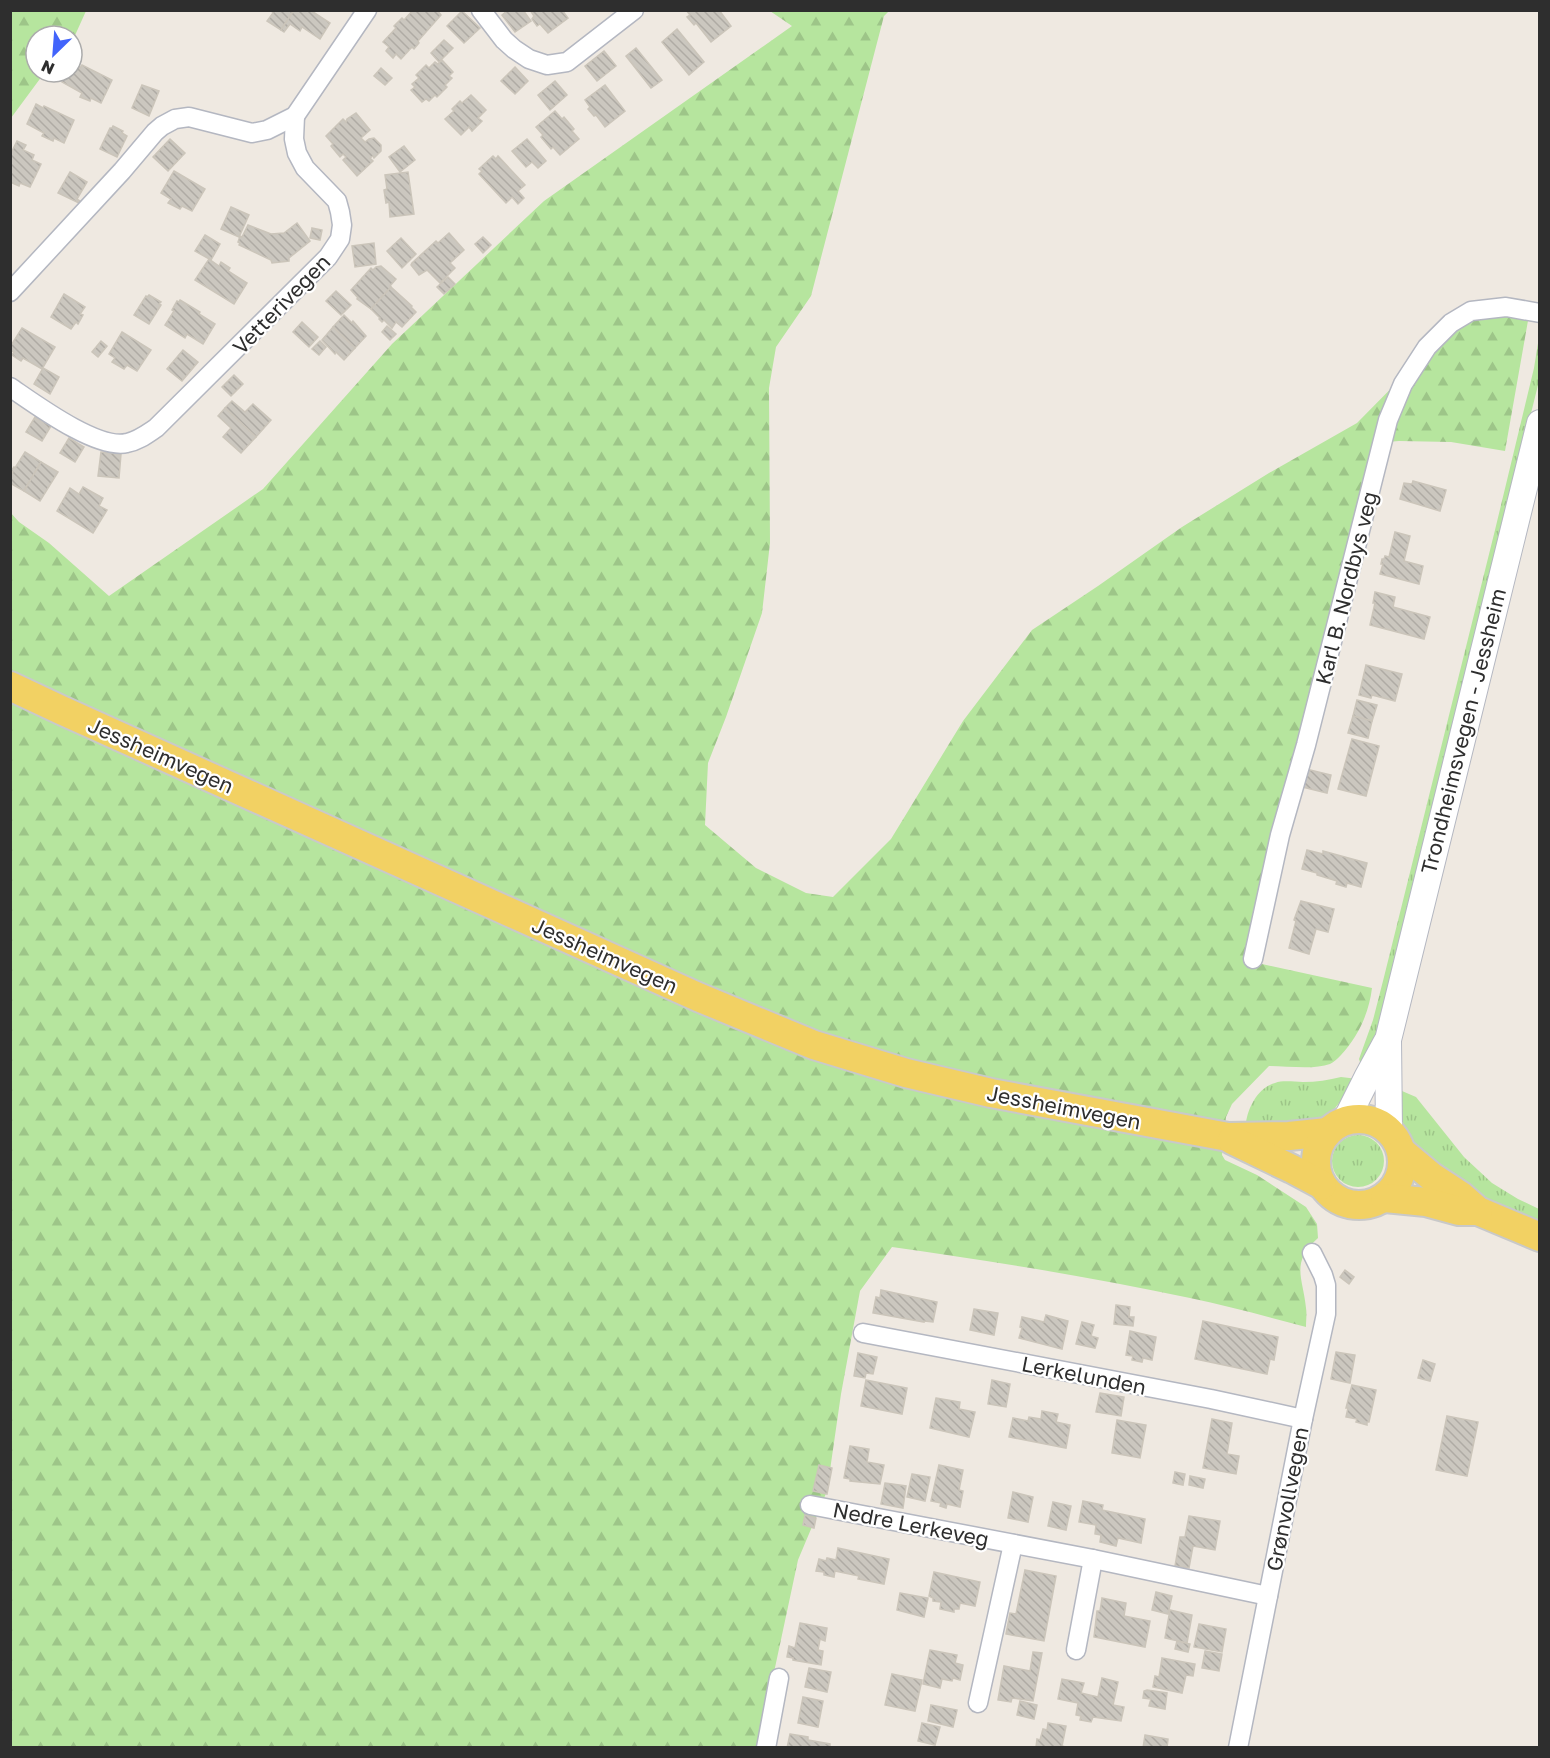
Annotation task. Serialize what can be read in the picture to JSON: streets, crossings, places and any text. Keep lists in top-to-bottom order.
{
  "streets": {
    "main road": ["Trondheimsvegen - Jessheim", "Jessheimvegen"],
    "street": [
      "Vetterivegen",
      "Karl B. Nordbys veg",
      "Lerkelunden",
      "Grønvollvegen",
      "Nedre Lerkeveg"
    ]
  },
  "crossings": [
    ["Trondheimsvegen - Jessheim", "Jessheimvegen"],
    ["Lerkelunden", "Grønvollvegen"],
    ["Grønvollvegen", "Nedre Lerkeveg"]
  ],
  "north": "bottom left"
}
